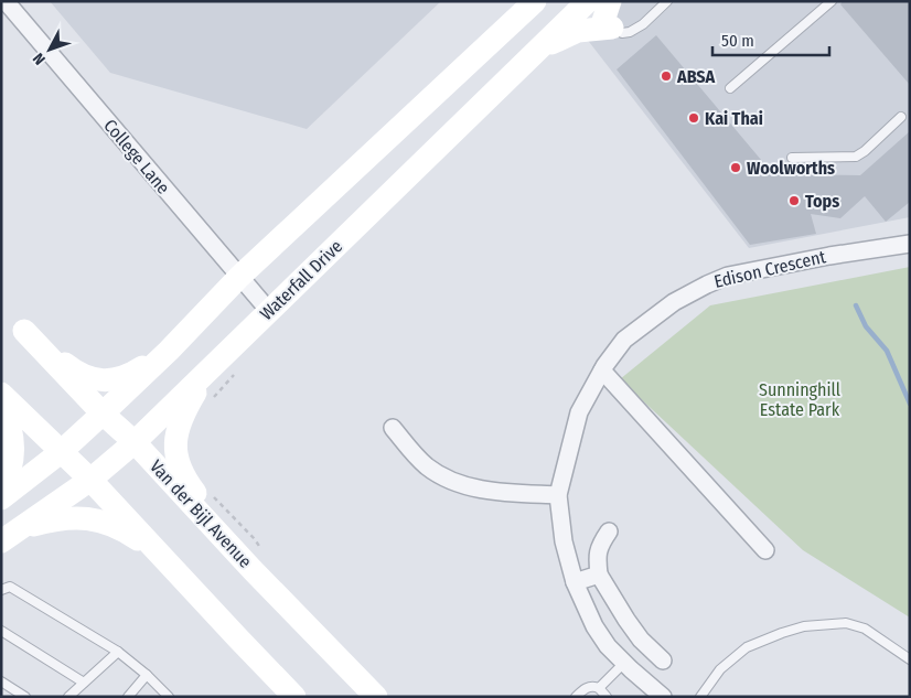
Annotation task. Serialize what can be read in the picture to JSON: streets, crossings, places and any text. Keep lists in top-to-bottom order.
{
  "streets": {
    "main road": ["Waterfall Drive", "Van der Bijl Avenue"],
    "street": ["College Lane", "Edison Crescent"]
  },
  "crossings": [
    ["College Lane", "Waterfall Drive"],
    ["Waterfall Drive", "Van der Bijl Avenue"]
  ],
  "parks": ["Sunninghill Estate Park"],
  "places": [
    "ABSA",
    "Kai Thai",
    "Woolworths",
    "Tops"
  ],
  "scale_bar": "50 m",
  "north": "bottom left"
}
